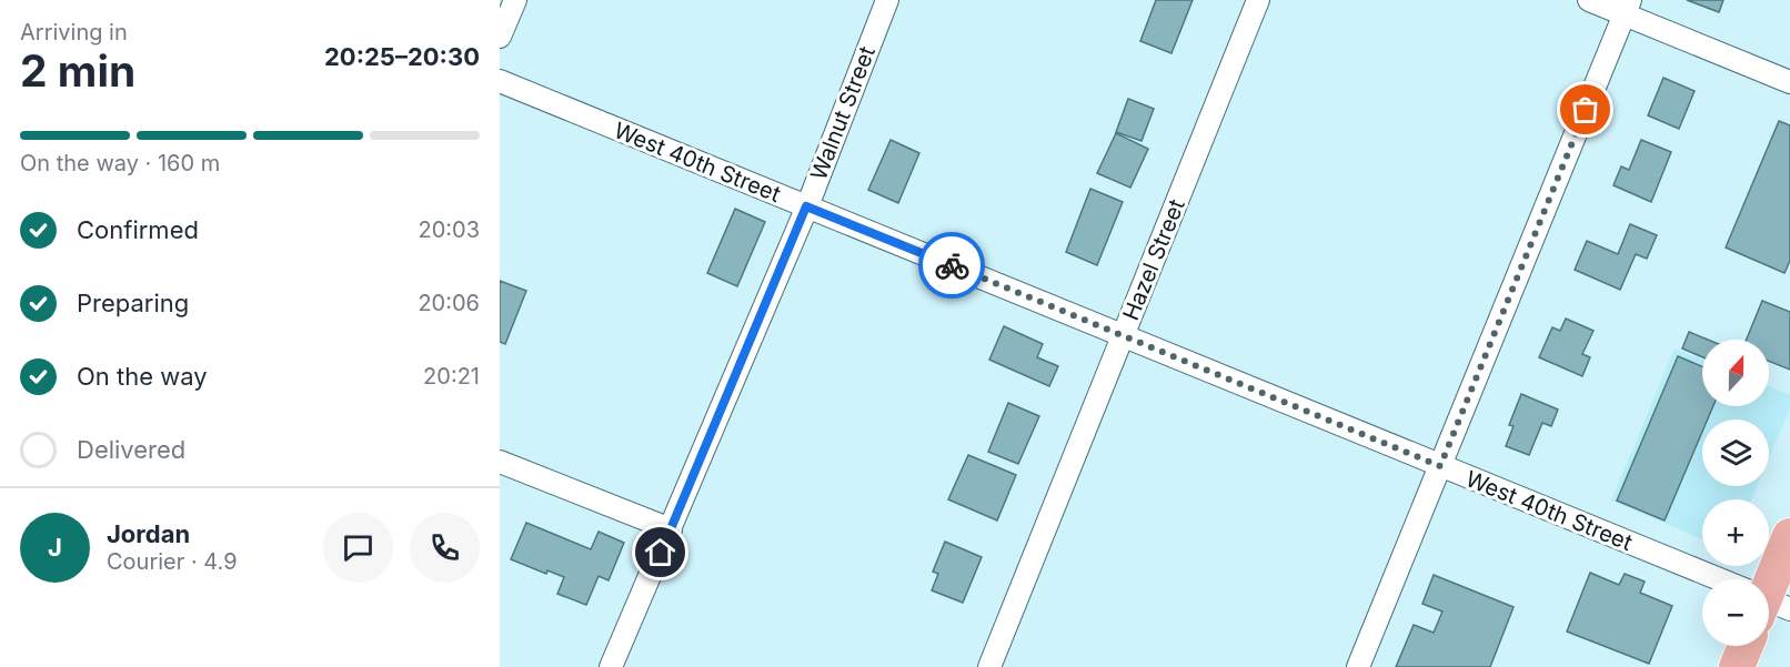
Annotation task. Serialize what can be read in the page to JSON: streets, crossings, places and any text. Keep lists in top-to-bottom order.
{
  "streets": {
    "street": ["Walnut Street", "West 40th Street", "Hazel Street"]
  },
  "crossings": [
    ["Walnut Street", "West 40th Street"],
    ["West 40th Street", "Hazel Street"]
  ],
  "north": "top",
  "page": {
    "heading": ["2 min", "Arriving in", "20:25–20:30"],
    "panel": ["Jordan", "Courier · 4.9"],
    "bar": "On the way · 160 m",
    "list": [
      ["Confirmed", "20:03"],
      ["Preparing", "20:06"],
      ["On the way", "20:21"],
      "Delivered"
    ],
    "map_buttons": ["+", "−"],
    "round": "J"
  }
}
